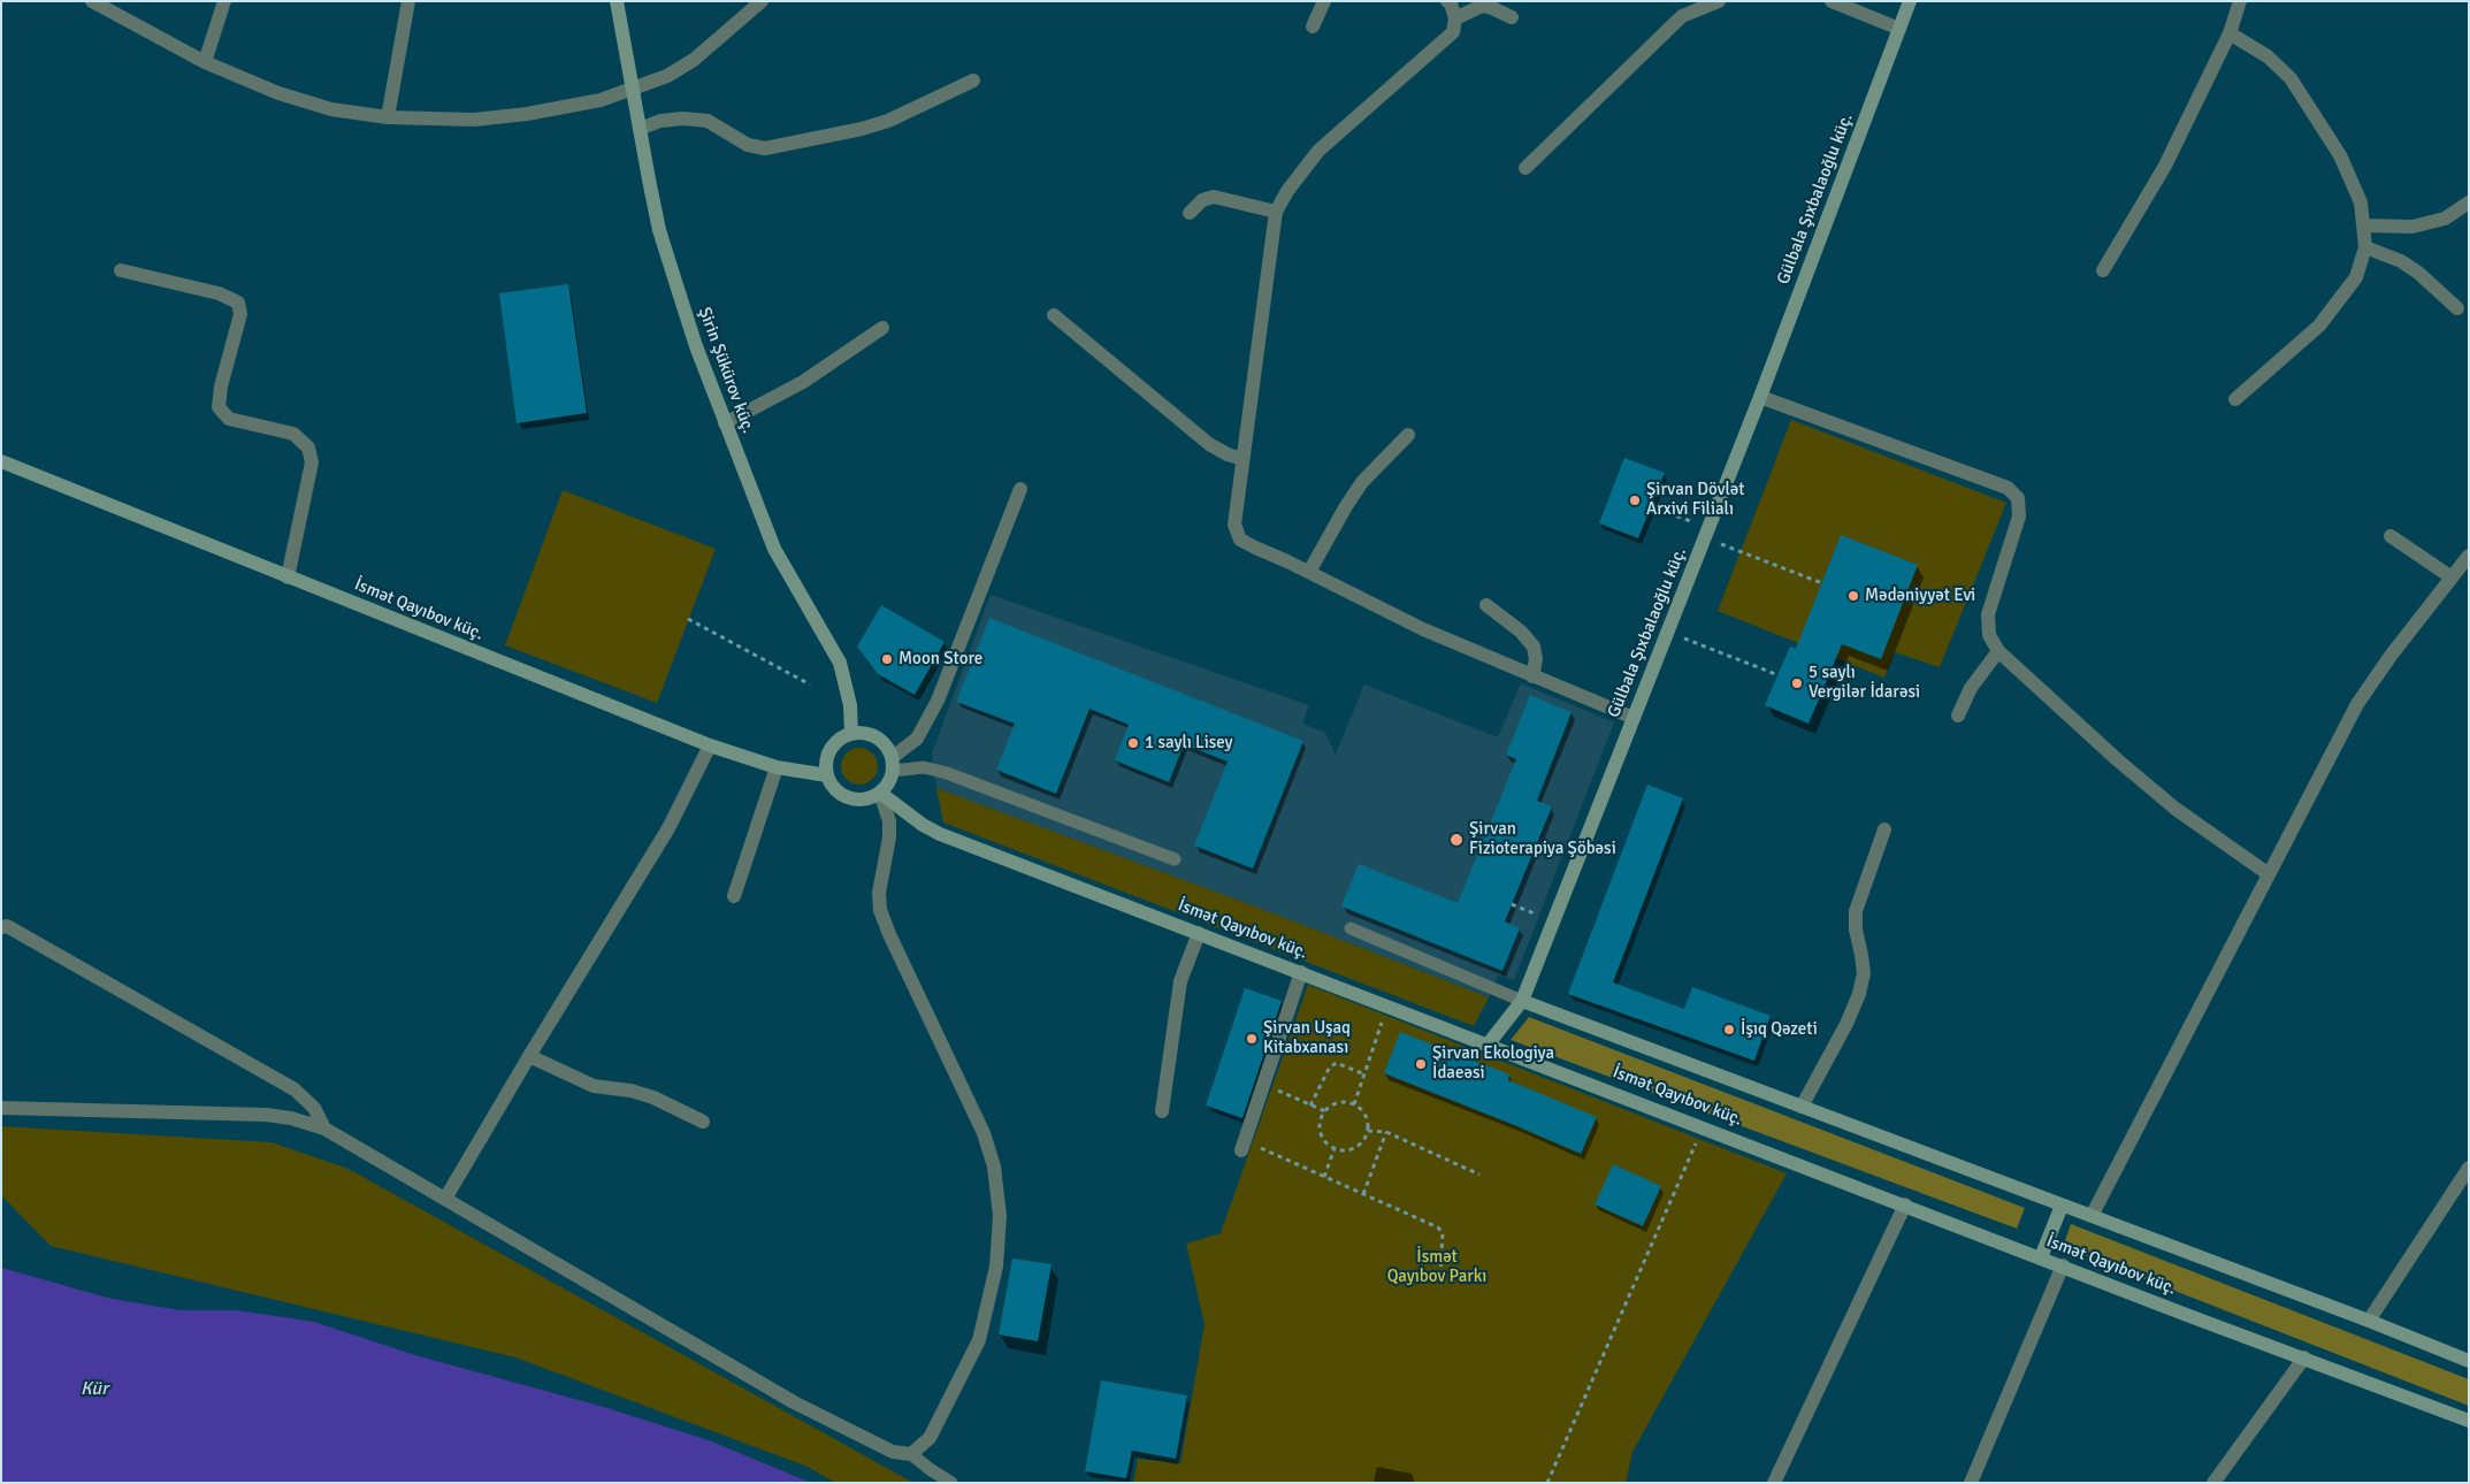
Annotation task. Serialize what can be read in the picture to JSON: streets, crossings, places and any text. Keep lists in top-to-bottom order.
{
  "streets": {
    "street": ["Gülbala Şıxbalaoğlu küç.", "Şirin Şükürov küç.", "İsmət Qayıbov küç."]
  },
  "crossings": [
    ["Gülbala Şıxbalaoğlu küç.", "İsmət Qayıbov küç."],
    ["Şirin Şükürov küç.", "İsmət Qayıbov küç."]
  ],
  "water": ["Kür"],
  "parks": ["İsmət Qayıbov Parkı"],
  "places": [
    "Şirvan Dövlət Arxivi Filialı",
    "Mədəniyyət Evi",
    "Moon Store",
    "5 saylı Vergilər İdarəsi",
    "1 saylı Lisey",
    "Şirvan Fizioterapiya Şöbəsi",
    "İşıq Qəzeti",
    "Şirvan Uşaq Kitabxanası",
    "Şirvan Ekologiya İdaeəsi"
  ]
}
